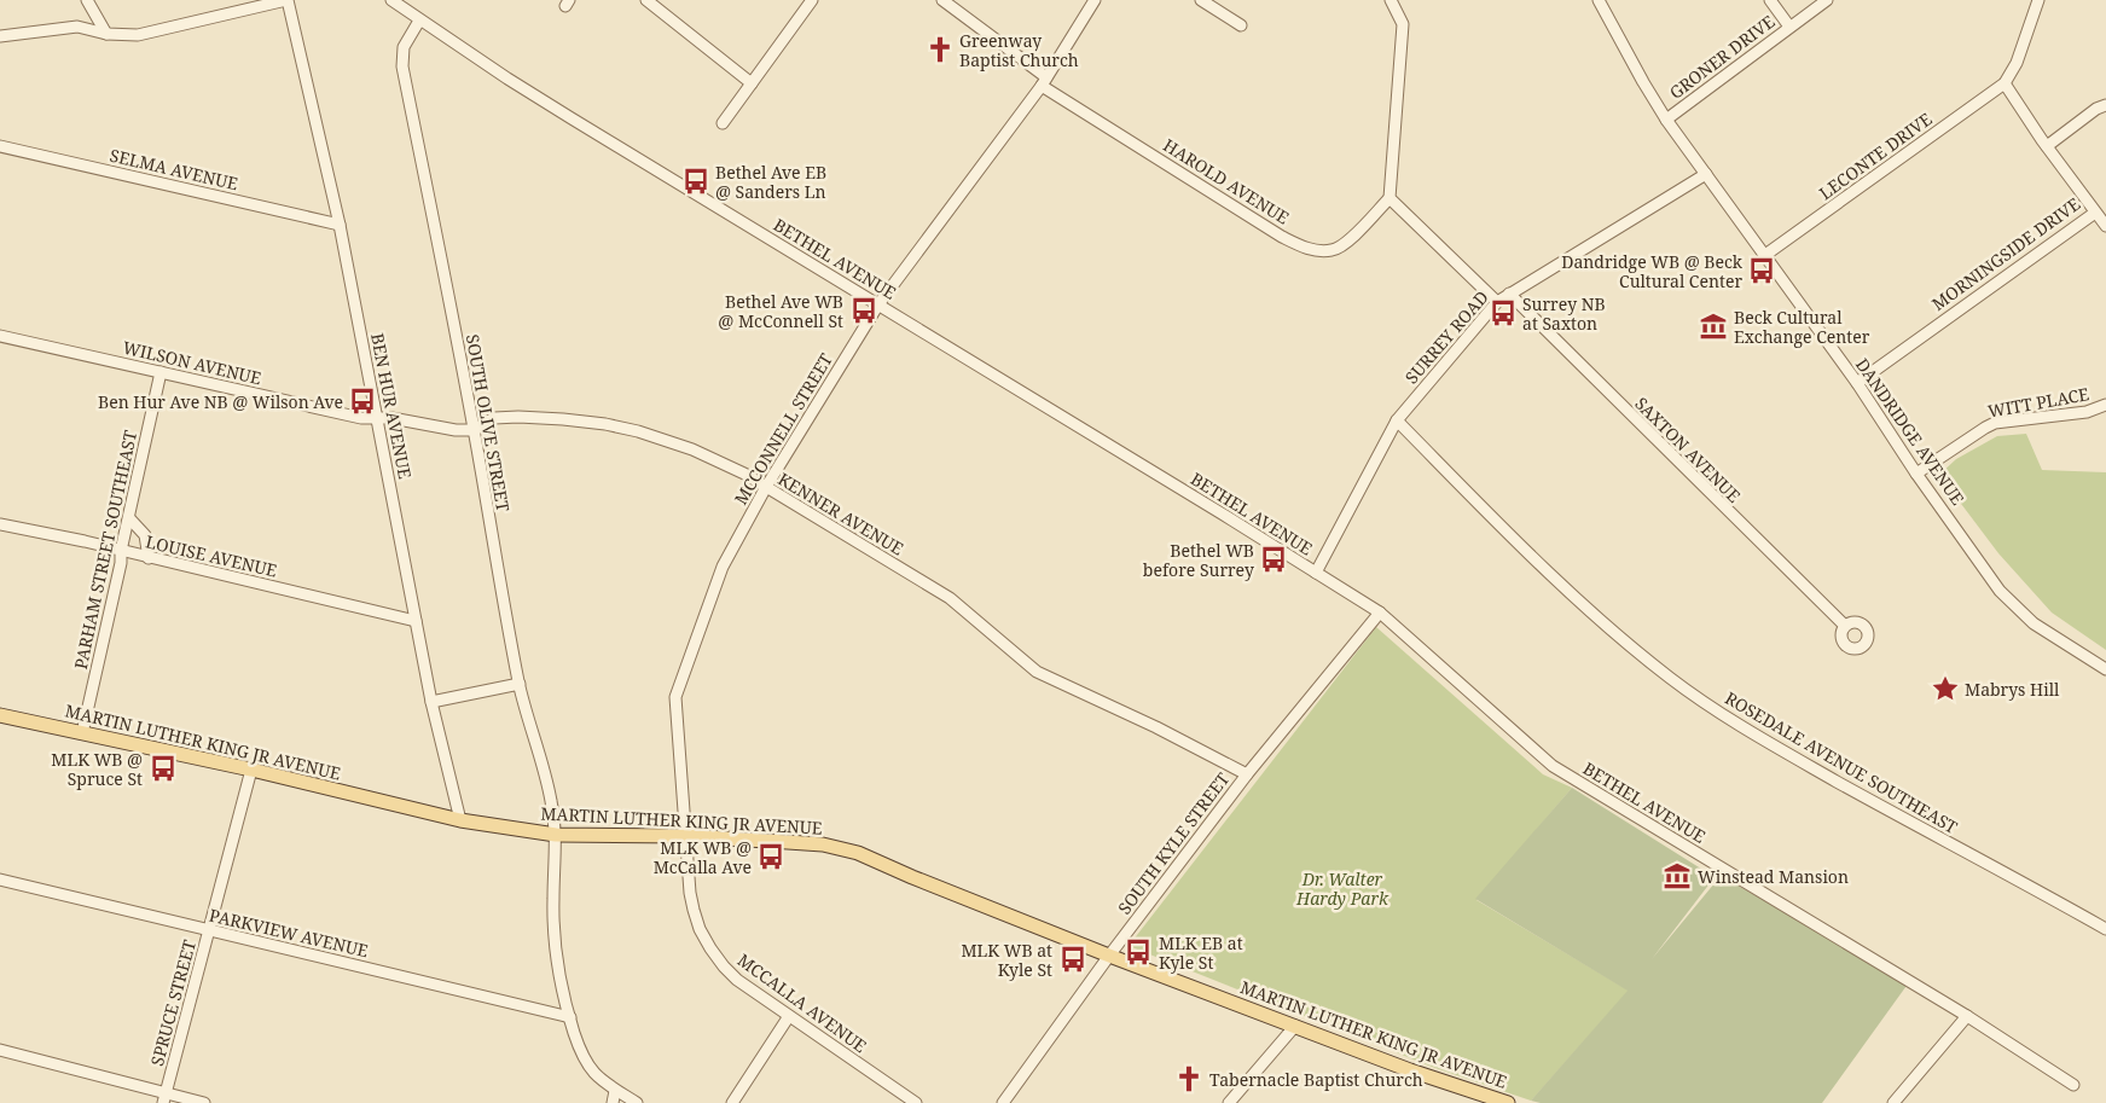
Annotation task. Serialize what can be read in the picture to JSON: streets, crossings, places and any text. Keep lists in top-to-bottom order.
{
  "streets": {
    "main road": ["MARTIN LUTHER KING JR AVENUE"],
    "street": [
      "GRONER DRIVE",
      "LECONTE DRIVE",
      "SELMA AVENUE",
      "HAROLD AVENUE",
      "MORNINGSIDE DRIVE",
      "BETHEL AVENUE",
      "SURREY ROAD",
      "WILSON AVENUE",
      "WITT PLACE",
      "BEN HUR AVENUE",
      "SOUTH OLIVE STREET",
      "MCCONNELL STREET",
      "DANDRIDGE AVENUE",
      "SAXTON AVENUE",
      "KENNER AVENUE",
      "PARHAM STREET SOUTHEAST",
      "LOUISE AVENUE",
      "ROSEDALE AVENUE SOUTHEAST",
      "SOUTH KYLE STREET",
      "PARKVIEW AVENUE",
      "SPRUCE STREET",
      "MCCALLA AVENUE"
    ]
  },
  "crossings": [
    ["GRONER DRIVE", "DANDRIDGE AVENUE"],
    ["LECONTE DRIVE", "MORNINGSIDE DRIVE"],
    ["LECONTE DRIVE", "DANDRIDGE AVENUE"],
    ["SELMA AVENUE", "BEN HUR AVENUE"],
    ["HAROLD AVENUE", "MCCONNELL STREET"],
    ["MORNINGSIDE DRIVE", "DANDRIDGE AVENUE"],
    ["BETHEL AVENUE", "SURREY ROAD"],
    ["BETHEL AVENUE", "SOUTH OLIVE STREET"],
    ["BETHEL AVENUE", "MCCONNELL STREET"],
    ["BETHEL AVENUE", "SOUTH KYLE STREET"],
    ["SURREY ROAD", "DANDRIDGE AVENUE"],
    ["SURREY ROAD", "SAXTON AVENUE"],
    ["SURREY ROAD", "ROSEDALE AVENUE SOUTHEAST"],
    ["WILSON AVENUE", "BEN HUR AVENUE"],
    ["WILSON AVENUE", "PARHAM STREET SOUTHEAST"],
    ["WITT PLACE", "DANDRIDGE AVENUE"],
    ["BEN HUR AVENUE", "LOUISE AVENUE"],
    ["BEN HUR AVENUE", "MARTIN LUTHER KING JR AVENUE"],
    ["SOUTH OLIVE STREET", "KENNER AVENUE"],
    ["SOUTH OLIVE STREET", "MARTIN LUTHER KING JR AVENUE"],
    ["MCCONNELL STREET", "KENNER AVENUE"],
    ["MCCONNELL STREET", "MARTIN LUTHER KING JR AVENUE"],
    ["MCCONNELL STREET", "MCCALLA AVENUE"],
    ["KENNER AVENUE", "SOUTH KYLE STREET"],
    ["PARHAM STREET SOUTHEAST", "LOUISE AVENUE"],
    ["PARHAM STREET SOUTHEAST", "MARTIN LUTHER KING JR AVENUE"],
    ["MARTIN LUTHER KING JR AVENUE", "SOUTH KYLE STREET"],
    ["MARTIN LUTHER KING JR AVENUE", "SPRUCE STREET"],
    ["MARTIN LUTHER KING JR AVENUE", "MCCALLA AVENUE"],
    ["PARKVIEW AVENUE", "SPRUCE STREET"]
  ],
  "parks": ["Dr. Walter Hardy Park"],
  "places": {
    "church": ["Greenway Baptist Church", "Tabernacle Baptist Church"],
    "bus stop": [
      "Bethel Ave EB @ Sanders Ln",
      "Dandridge WB @ Beck Cultural Center",
      "Bethel Ave WB @ McConnell St",
      "Surrey NB at Saxton",
      "Ben Hur Ave NB @ Wilson Ave",
      "Bethel WB before Surrey",
      "MLK WB @ Spruce St",
      "MLK WB @ McCalla Ave",
      "MLK EB at Kyle St",
      "MLK WB at Kyle St"
    ],
    "museum": ["Beck Cultural Exchange Center", "Winstead Mansion"],
    "place": ["Mabrys Hill"]
  }
}
